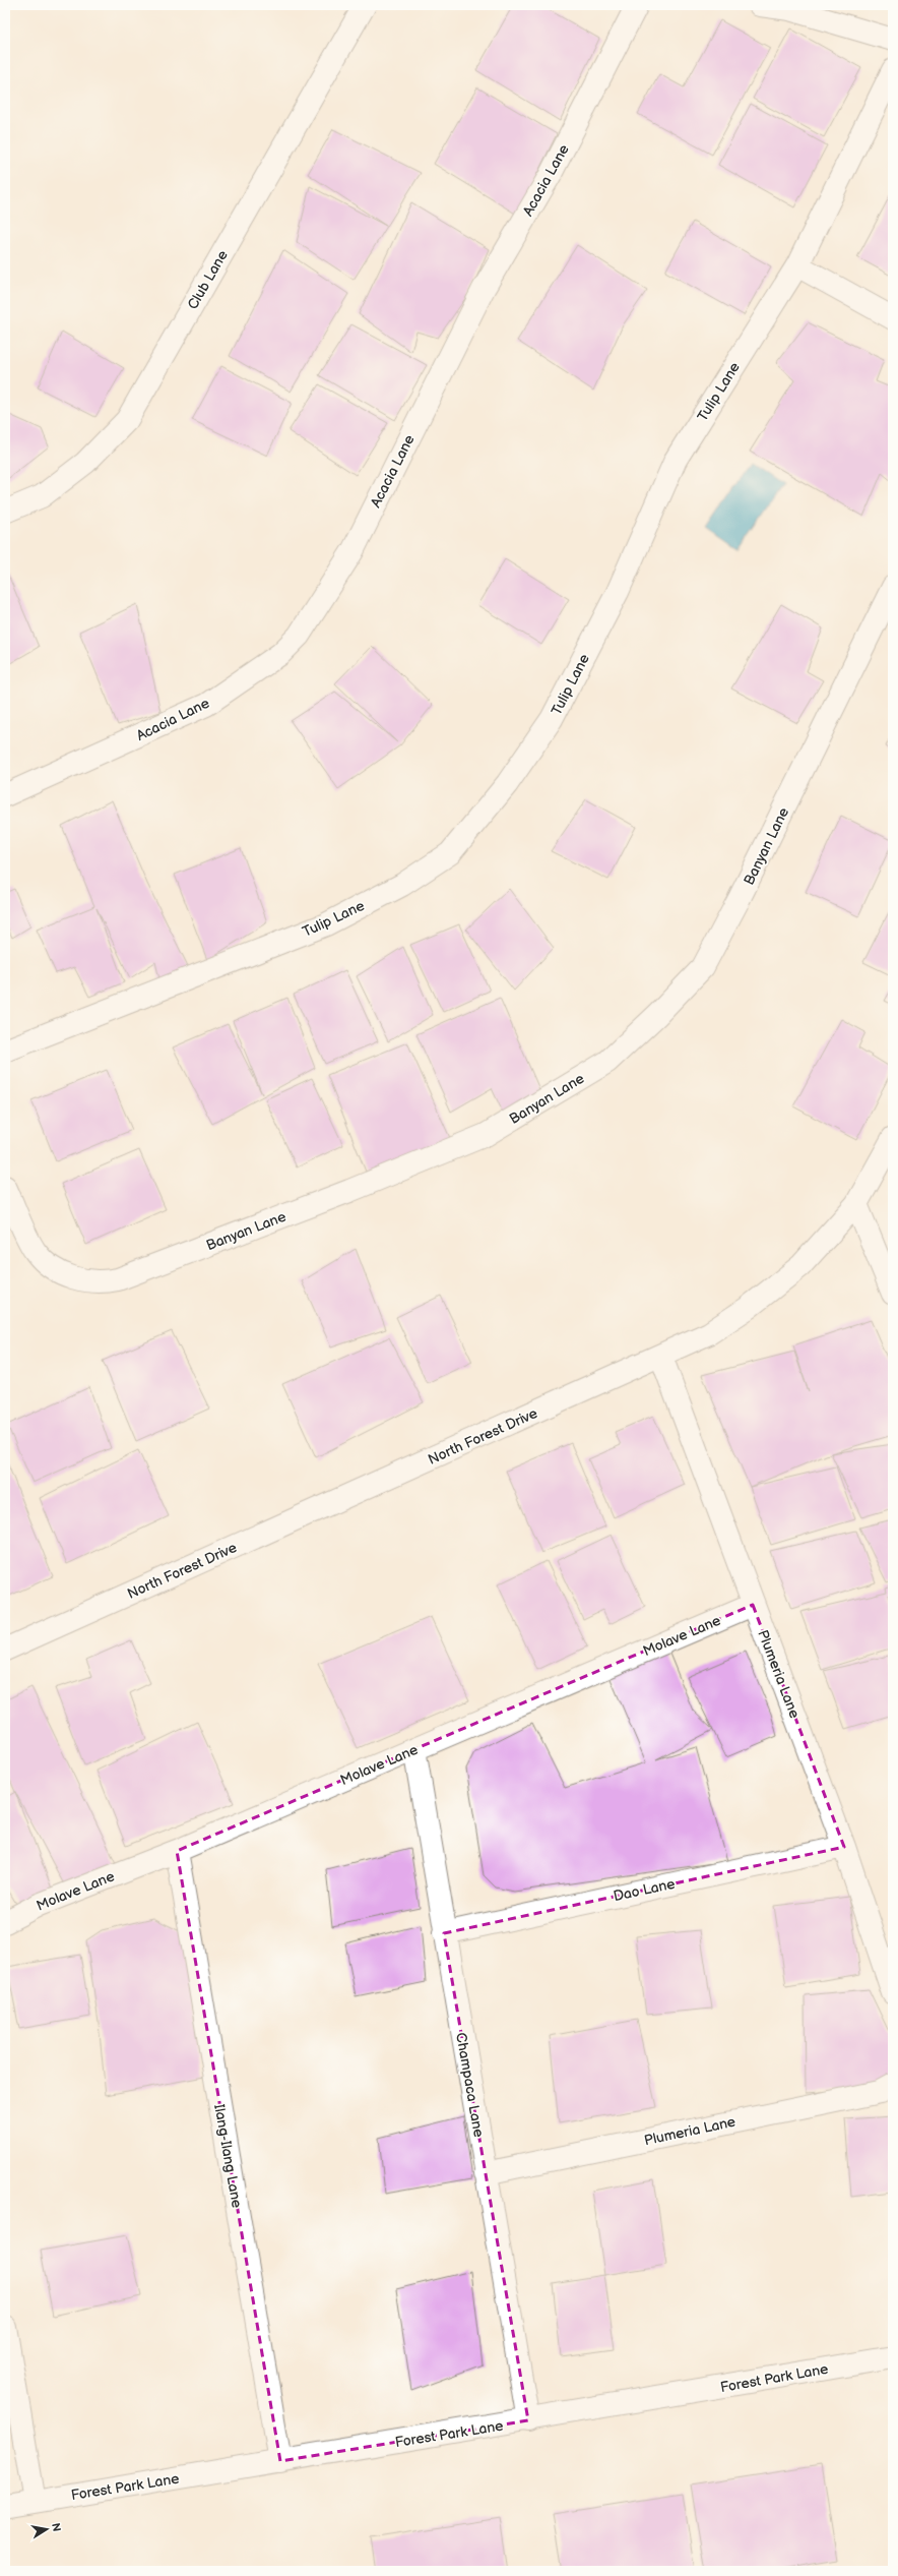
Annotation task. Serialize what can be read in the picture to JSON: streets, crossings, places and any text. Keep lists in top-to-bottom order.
{
  "streets": {
    "street": [
      "Acacia Lane",
      "Club Lane",
      "Tulip Lane",
      "Banyan Lane",
      "North Forest Drive",
      "Molave Lane",
      "Plumeria Lane",
      "Dao Lane",
      "Champaca Lane",
      "Ilang-Ilang Lane",
      "Forest Park Lane"
    ]
  },
  "crossings": [
    ["North Forest Drive", "Plumeria Lane"],
    ["Molave Lane", "Plumeria Lane"],
    ["Molave Lane", "Champaca Lane"],
    ["Molave Lane", "Ilang-Ilang Lane"],
    ["Plumeria Lane", "Dao Lane"],
    ["Plumeria Lane", "Champaca Lane"],
    ["Dao Lane", "Champaca Lane"],
    ["Champaca Lane", "Forest Park Lane"],
    ["Ilang-Ilang Lane", "Forest Park Lane"]
  ],
  "north": "right"
}
